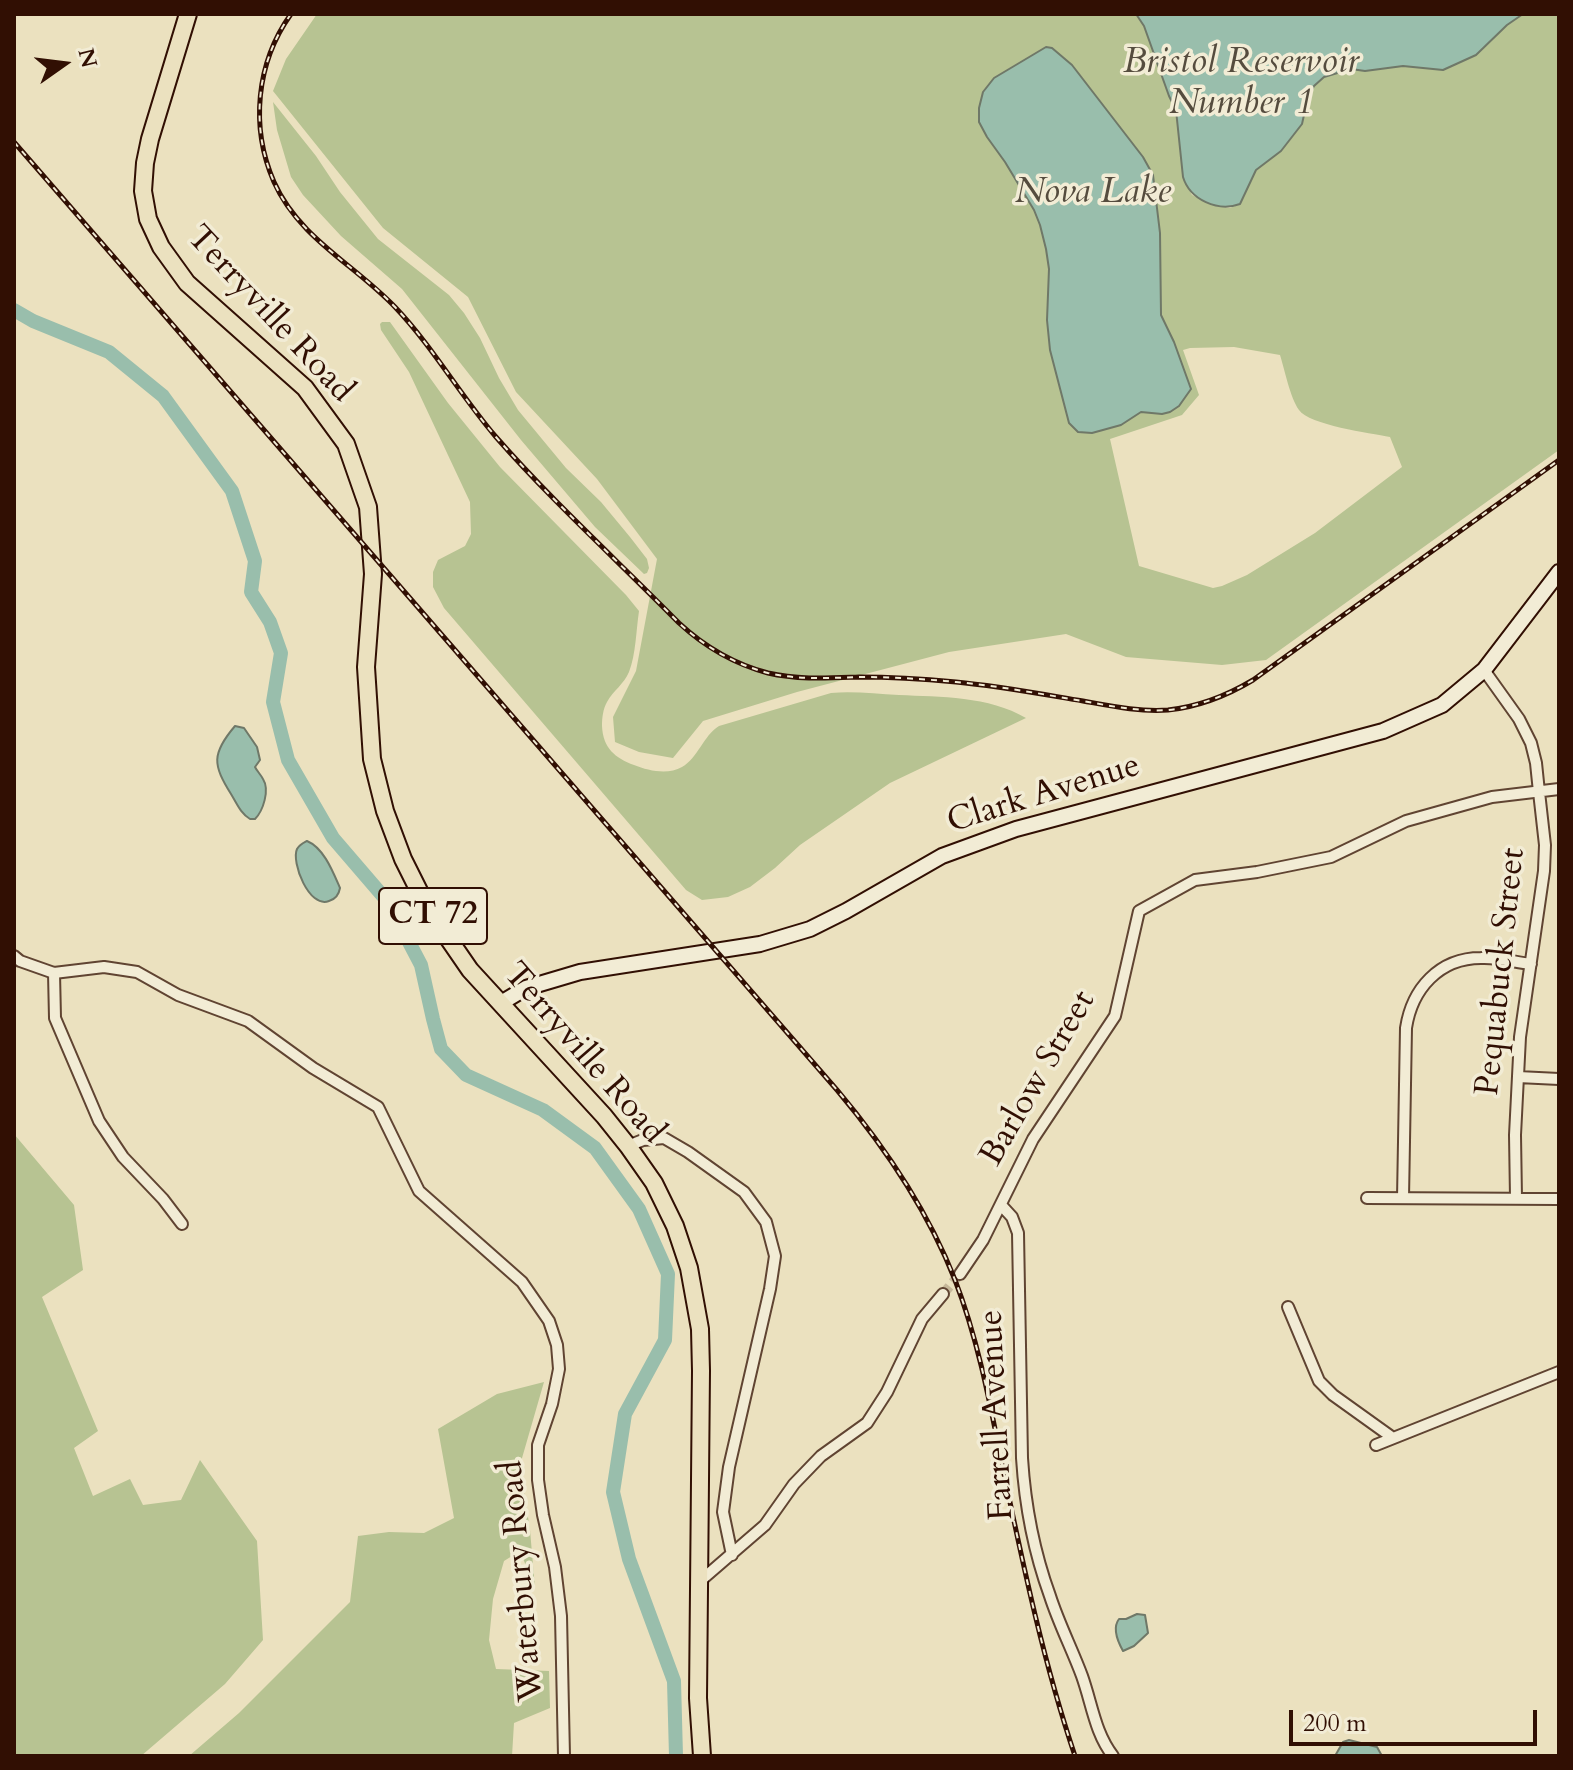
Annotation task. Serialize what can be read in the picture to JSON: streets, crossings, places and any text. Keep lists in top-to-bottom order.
{
  "streets": {
    "highway": ["Terryville Road", "CT 72"],
    "main road": ["Clark Avenue"],
    "street": [
      "Pequabuck Street",
      "Barlow Street",
      "Farrell Avenue",
      "Waterbury Road"
    ]
  },
  "crossings": [
    ["Terryville Road", "Clark Avenue"],
    ["Clark Avenue", "Pequabuck Street"],
    ["Pequabuck Street", "Barlow Street"],
    ["Barlow Street", "Farrell Avenue"]
  ],
  "water": ["Bristol Reservoir Number 1", "Nova Lake"],
  "scale_bar": "200 m",
  "north": "right"
}
